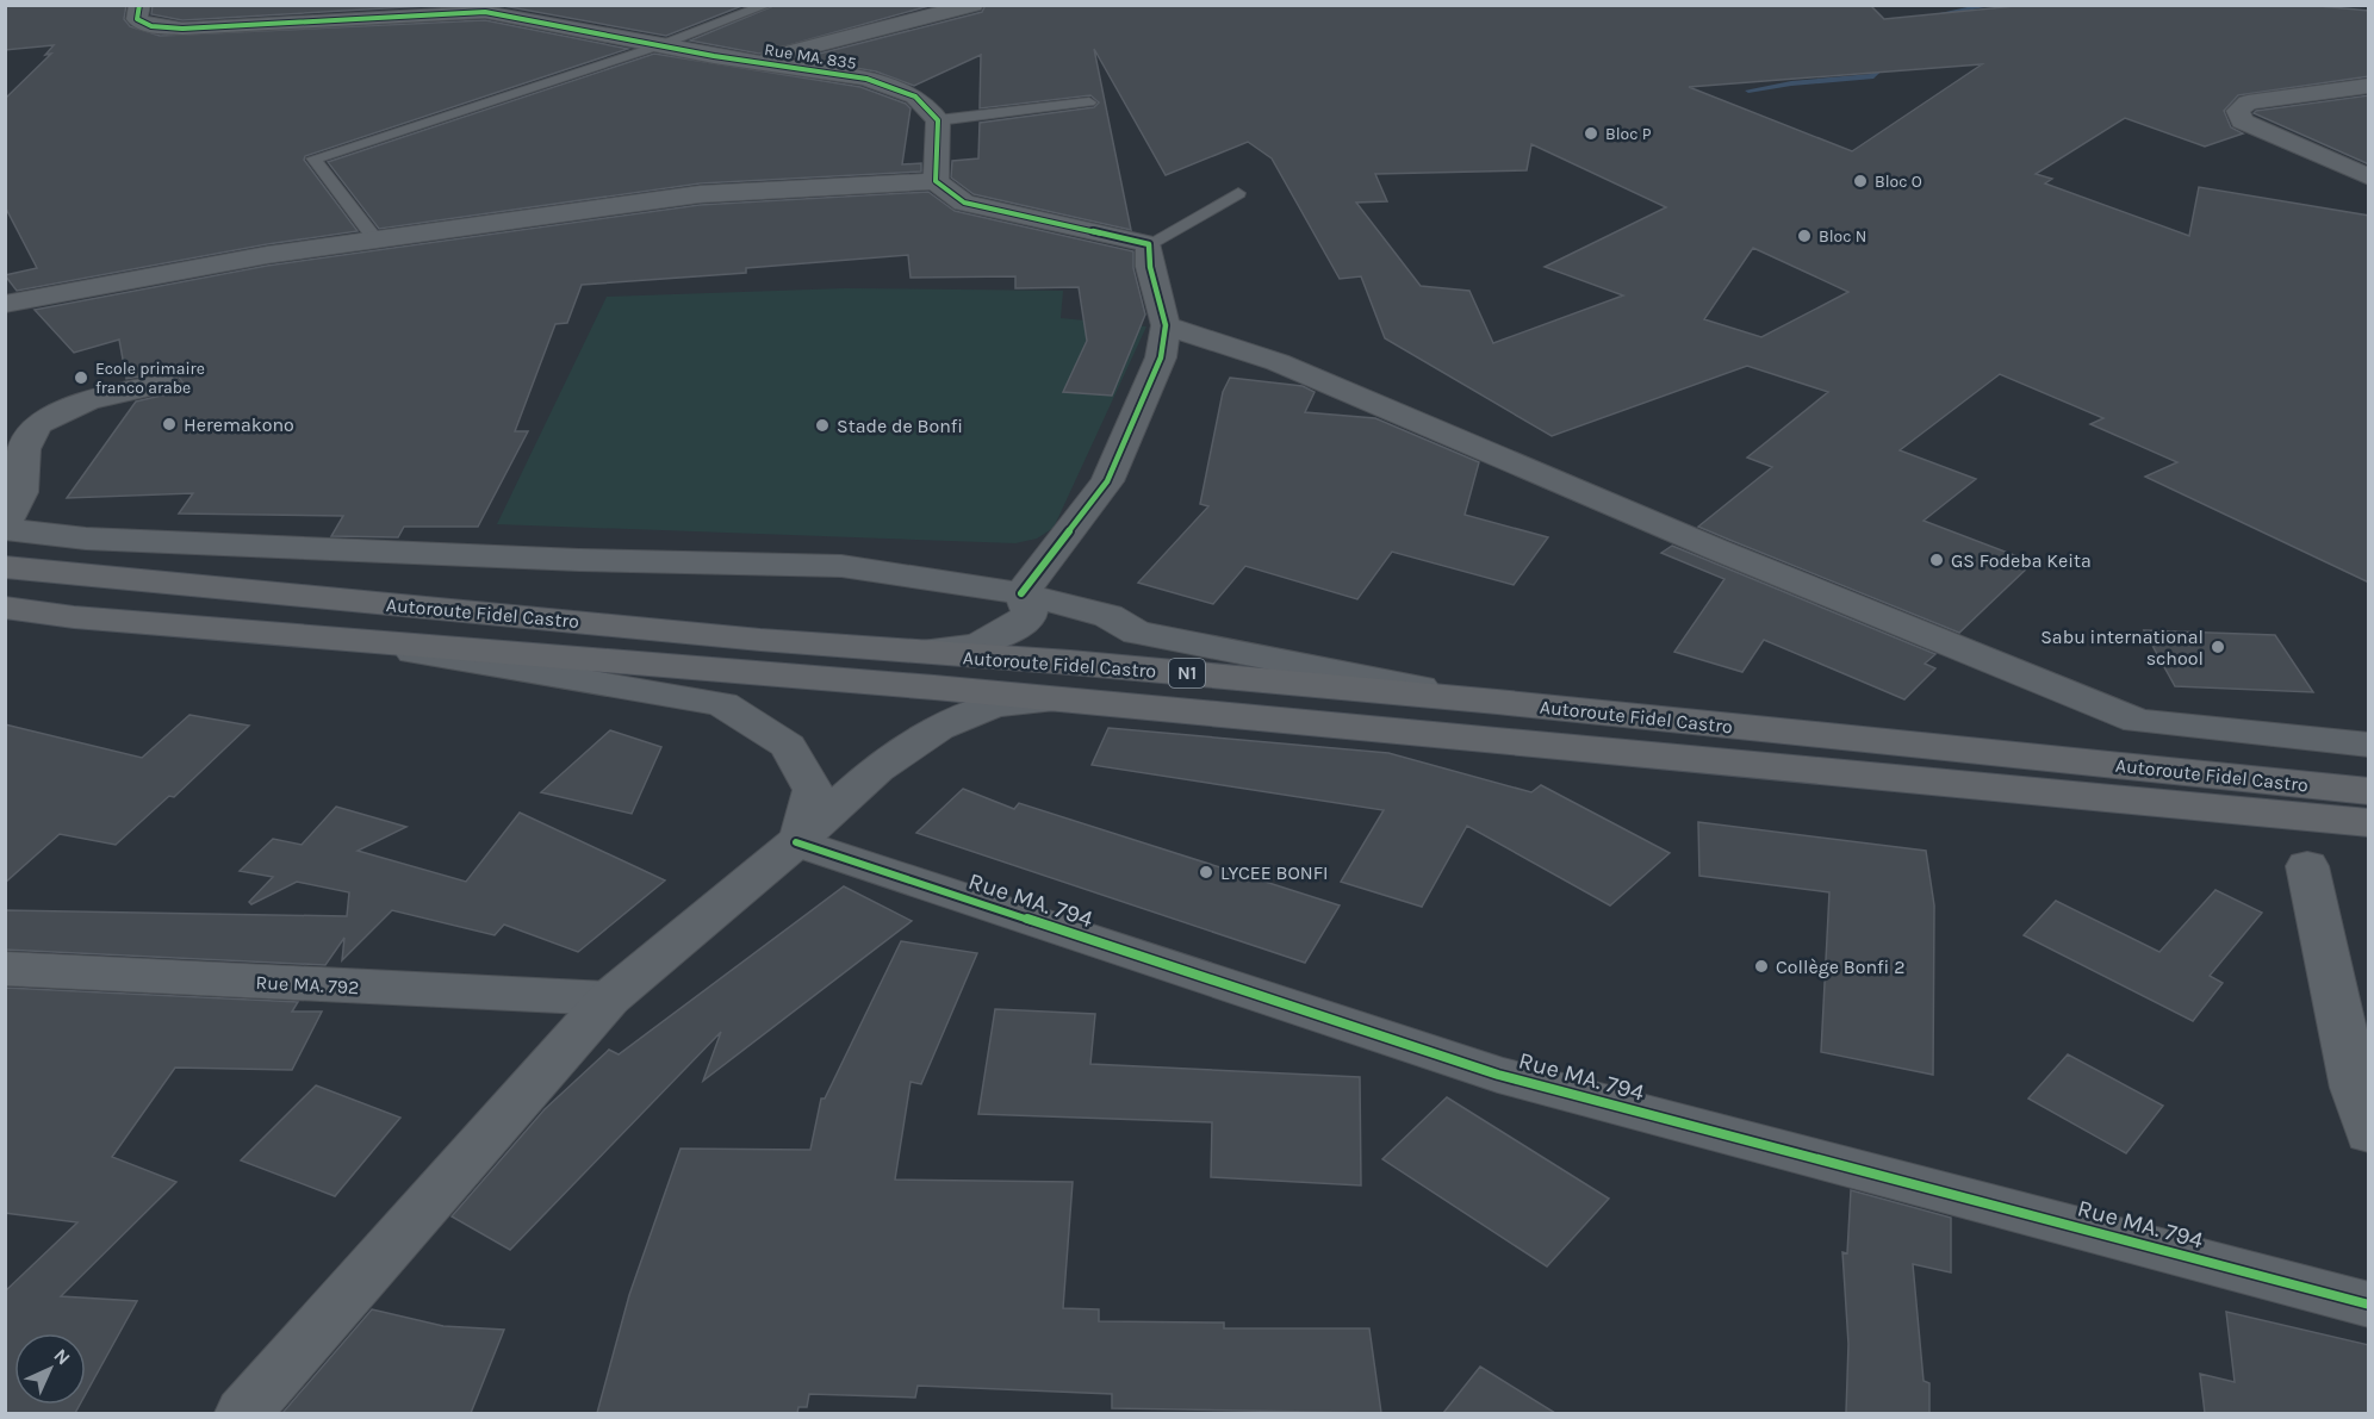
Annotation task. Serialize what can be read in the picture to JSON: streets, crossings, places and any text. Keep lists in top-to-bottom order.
{
  "streets": {
    "highway": ["Autoroute Fidel Castro", "N1"],
    "street": ["Rue MA. 835", "Rue MA. 794", "Rue MA. 792"]
  },
  "places": [
    "Bloc P",
    "Bloc O",
    "Bloc N",
    "Ecole primaire franco arabe",
    "Heremakono",
    "Stade de Bonfi",
    "GS Fodeba Keita",
    "Sabu international school",
    "LYCEE BONFI",
    "Collège Bonfi 2"
  ],
  "north": "top right"
}
